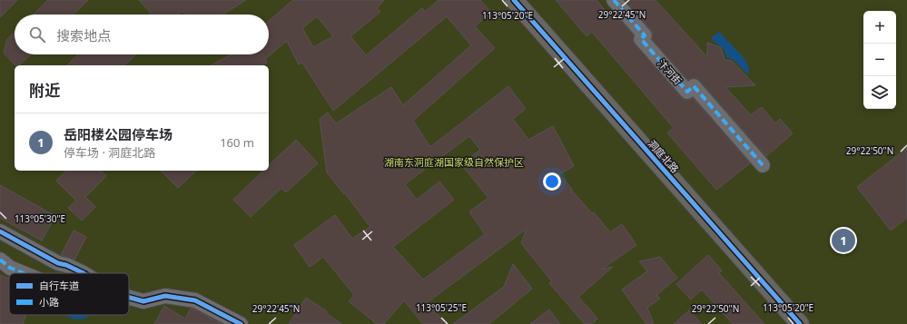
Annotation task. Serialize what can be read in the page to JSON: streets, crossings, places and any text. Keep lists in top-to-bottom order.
{
  "streets": {
    "main road": ["洞庭北路"],
    "street": ["汴河街"]
  },
  "parks": ["湖南东洞庭湖国家级自然保护区"],
  "legend": ["自行车道", "小路"],
  "page": {
    "map_buttons": ["+", "−"],
    "search": "搜索地点",
    "heading": "附近",
    "list": [
      {
        "mark": "1",
        "name": "岳阳楼公园停车场",
        "note": "停车场 · 洞庭北路",
        "value": "160 m"
      }
    ],
    "pins": "1"
  },
  "coordinates": [
    "29°22'45\"N",
    "113°05'20\"E",
    "29°22'50\"N",
    "113°05'30\"E",
    "113°05'25\"E"
  ]
}
